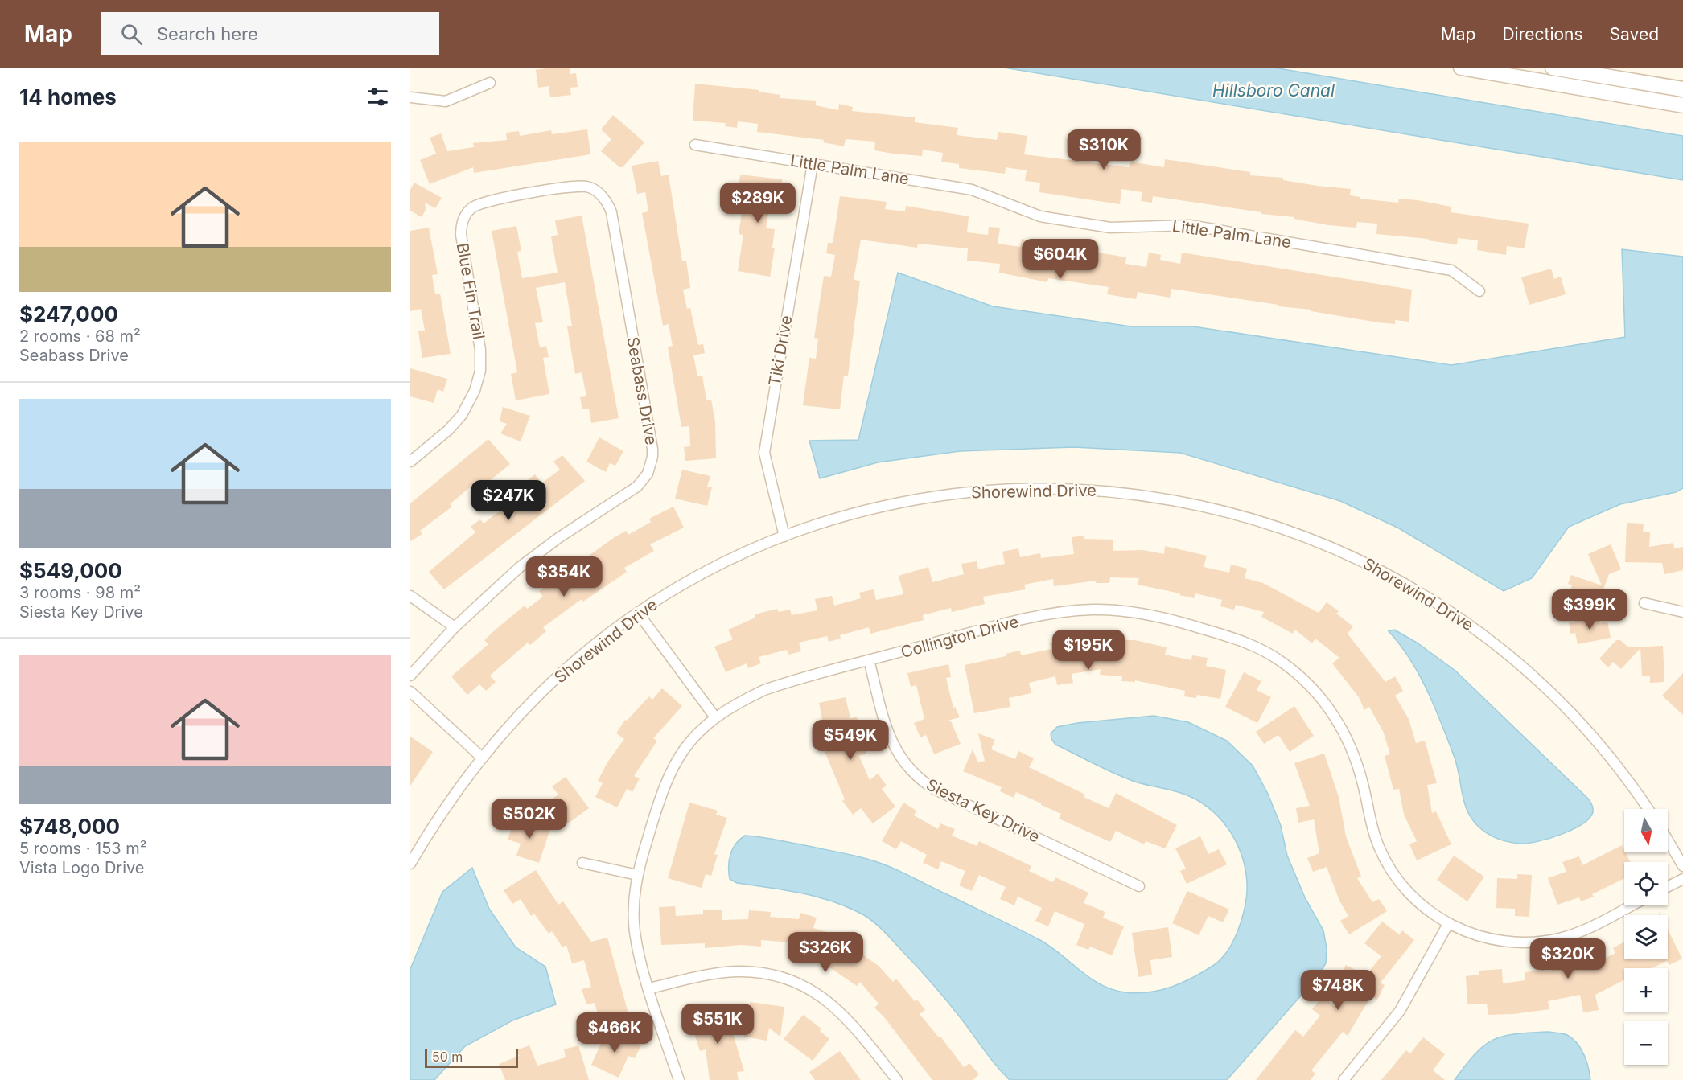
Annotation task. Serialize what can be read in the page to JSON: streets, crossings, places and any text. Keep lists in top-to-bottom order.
{
  "streets": {
    "street": [
      "Little Palm Lane",
      "Blue Fin Trail",
      "Tiki Drive",
      "Seabass Drive",
      "Shorewind Drive",
      "Collington Drive",
      "Siesta Key Drive"
    ]
  },
  "crossings": [
    ["Little Palm Lane", "Tiki Drive"],
    ["Blue Fin Trail", "Seabass Drive"],
    ["Tiki Drive", "Shorewind Drive"],
    ["Collington Drive", "Siesta Key Drive"]
  ],
  "water": ["Hillsboro Canal"],
  "scale_bar": "50 m",
  "north": "bottom",
  "page": {
    "header": "Map",
    "search": "Search here",
    "nav": ["Map", "Directions", "Saved"],
    "heading": "14 homes",
    "list": [
      {
        "name": "$247,000",
        "note": "2 rooms · 68 m² · Seabass Drive"
      },
      {
        "name": "$549,000",
        "note": "3 rooms · 98 m² · Siesta Key Drive"
      },
      {
        "name": "$748,000",
        "note": "5 rooms · 153 m² · Vista Logo Drive"
      }
    ],
    "price": [
      "$310K",
      "$289K",
      "$604K",
      "$247K",
      "$354K",
      "$399K",
      "$195K",
      "$549K",
      "$502K",
      "$326K",
      "$320K",
      "$748K",
      "$551K",
      "$466K"
    ],
    "map_buttons": ["+", "−"],
    "scale": "50 m"
  }
}
